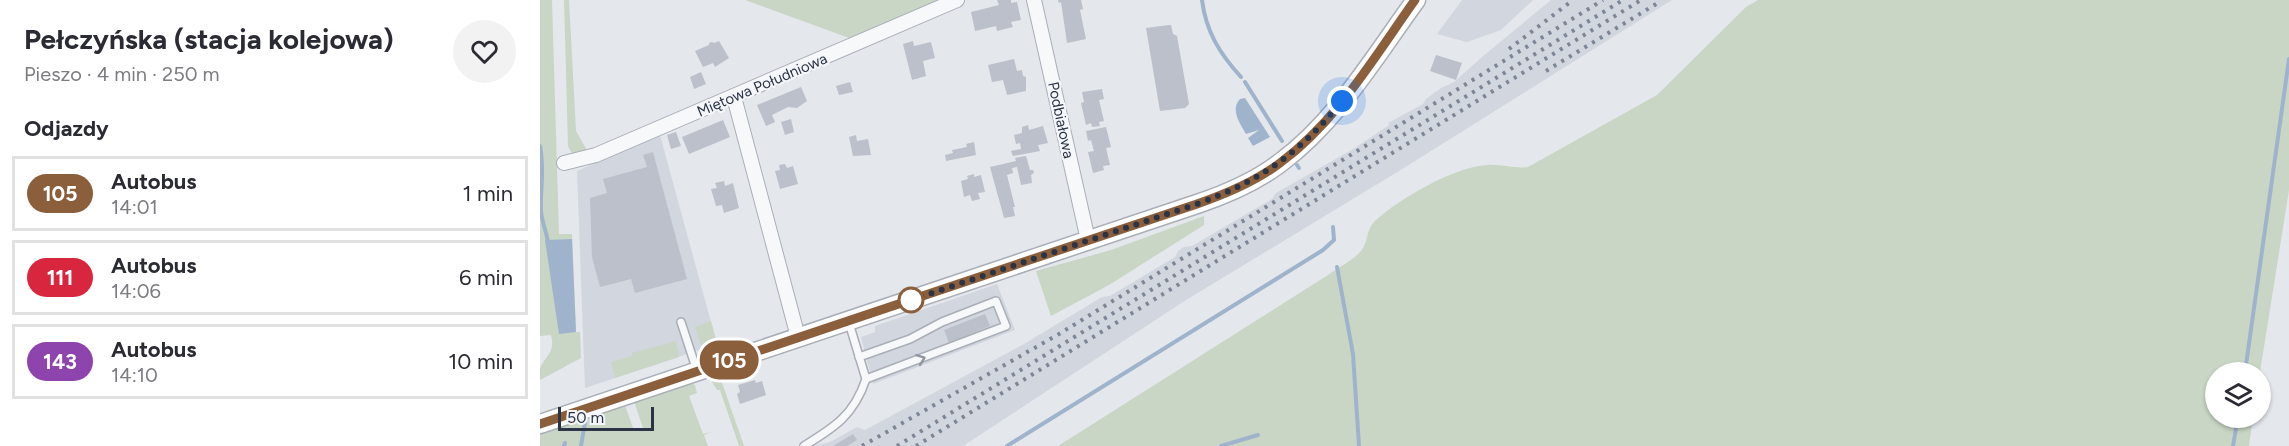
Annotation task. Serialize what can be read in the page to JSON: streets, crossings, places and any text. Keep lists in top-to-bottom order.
{
  "streets": {
    "street": ["Miętowa Południowa", "Podbiałowa"]
  },
  "lines": ["bus line 105"],
  "scale_bar": "50 m",
  "page": {
    "heading": [
      ["Pełczyńska (stacja kolejowa)", "Pieszo · 4 min · 250 m"],
      "Odjazdy"
    ],
    "on_map": "105",
    "list": [
      {
        "mark": "105",
        "name": "Autobus",
        "note": "14:01",
        "value": "1 min"
      },
      {
        "mark": "111",
        "name": "Autobus",
        "note": "14:06",
        "value": "6 min"
      },
      {
        "mark": "143",
        "name": "Autobus",
        "note": "14:10",
        "value": "10 min"
      }
    ],
    "scale": "50 m"
  }
}
